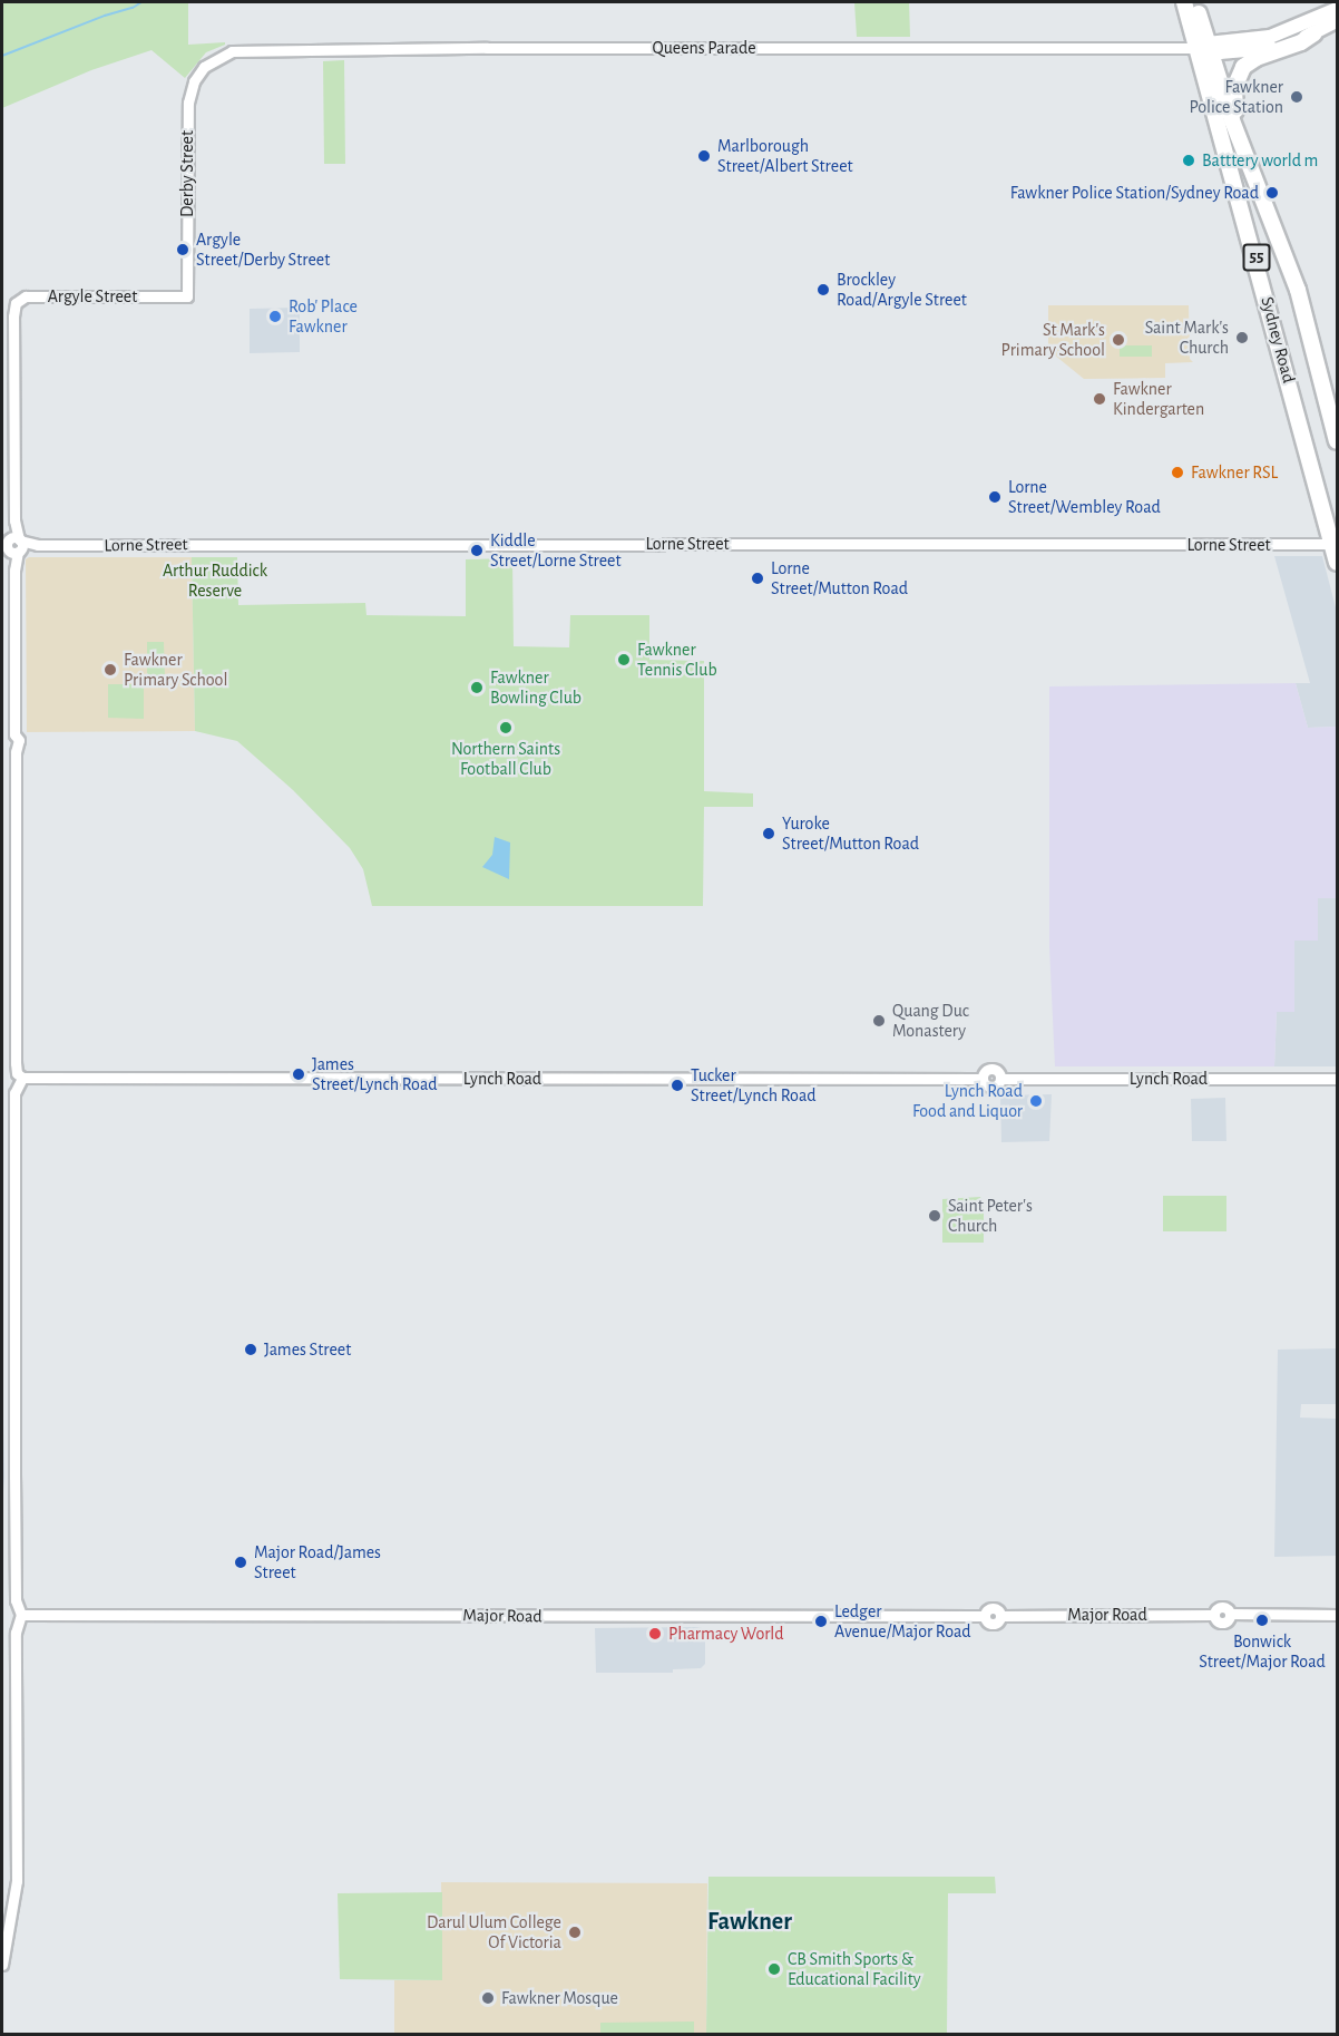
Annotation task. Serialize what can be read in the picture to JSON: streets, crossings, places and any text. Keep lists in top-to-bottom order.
{
  "streets": {
    "highway": ["55", "Sydney Road"],
    "street": [
      "Queens Parade",
      "Derby Street",
      "Argyle Street",
      "Lorne Street",
      "Lynch Road",
      "Major Road"
    ]
  },
  "crossings": [
    ["Queens Parade", "Derby Street"],
    ["Queens Parade", "Sydney Road"],
    ["Derby Street", "Argyle Street"],
    ["Argyle Street", "Lorne Street"],
    ["Sydney Road", "Lorne Street"]
  ],
  "districts": ["Fawkner"],
  "parks": ["Arthur Ruddick Reserve"],
  "places": [
    "Fawkner Police Station",
    "Marlborough Street/Albert Street",
    "Batttery world m",
    "Fawkner Police Station/Sydney Road",
    "Argyle Street/Derby Street",
    "Brockley Road/Argyle Street",
    "Rob' Place Fawkner",
    "Saint Mark's Church",
    "St Mark's Primary School",
    "Fawkner Kindergarten",
    "Fawkner RSL",
    "Lorne Street/Wembley Road",
    "Kiddle Street/Lorne Street",
    "Lorne Street/Mutton Road",
    "Fawkner Tennis Club",
    "Fawkner Primary School",
    "Fawkner Bowling Club",
    "Northern Saints Football Club",
    "Yuroke Street/Mutton Road",
    "Quang Duc Monastery",
    "James Street/Lynch Road",
    "Tucker Street/Lynch Road",
    "Lynch Road Food and Liquor",
    "Saint Peter's Church",
    "James Street",
    "Major Road/James Street",
    "Bonwick Street/Major Road",
    "Ledger Avenue/Major Road",
    "Pharmacy World",
    "Darul Ulum College Of Victoria",
    "CB Smith Sports & Educational Facility",
    "Fawkner Mosque"
  ]
}
